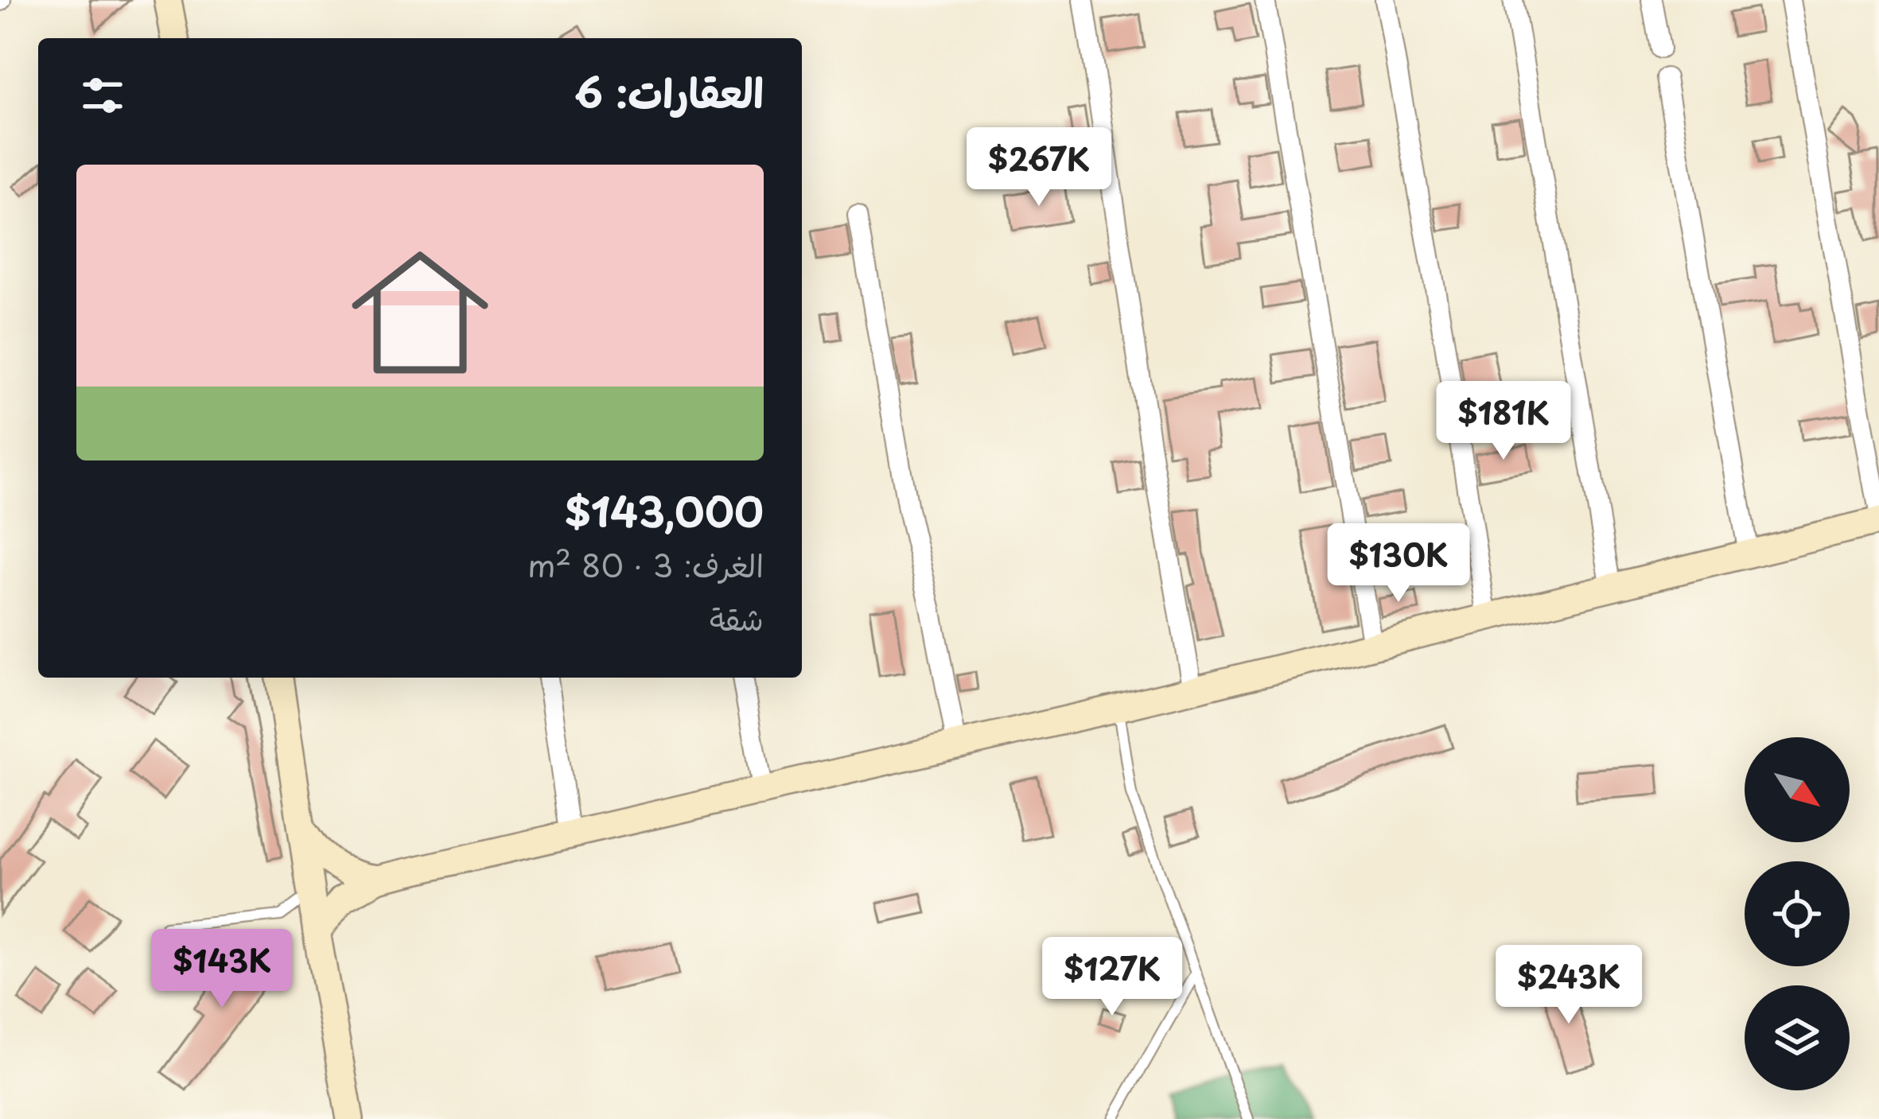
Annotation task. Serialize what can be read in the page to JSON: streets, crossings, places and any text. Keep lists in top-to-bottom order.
{
  "north": "bottom right",
  "page": {
    "heading": "العقارات: 6",
    "price": [
      "$267K",
      "$181K",
      "$130K",
      "$143K",
      "$127K",
      "$243K"
    ],
    "list": [
      {
        "name": "$143,000",
        "note": "الغرف: 3 · 80 m² · شقة"
      }
    ]
  }
}
